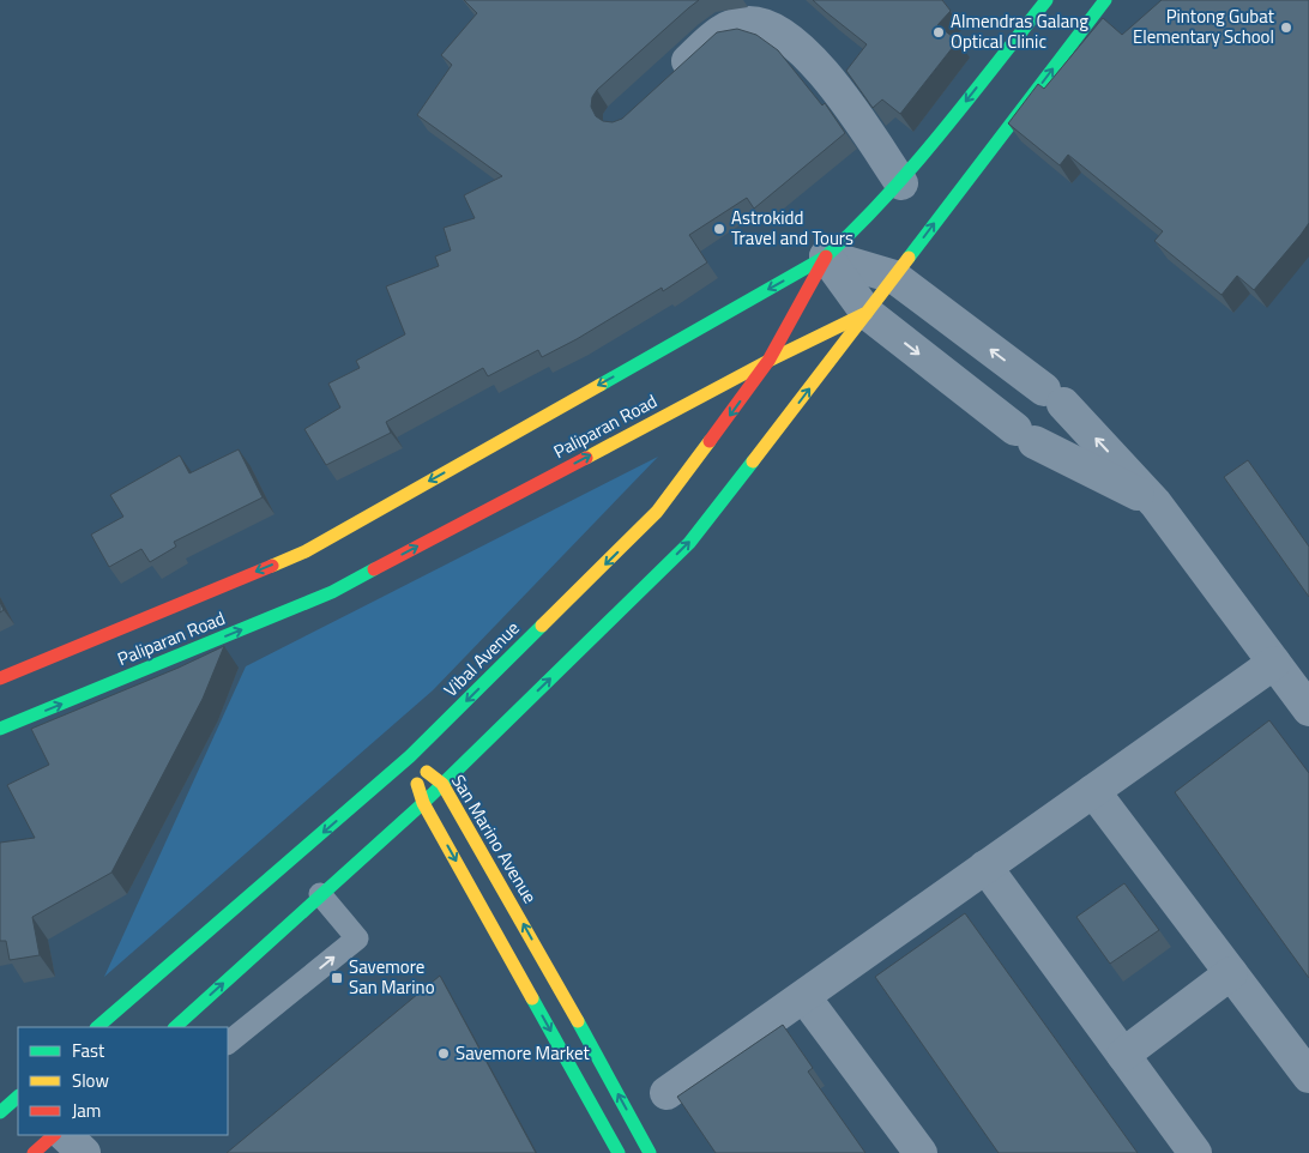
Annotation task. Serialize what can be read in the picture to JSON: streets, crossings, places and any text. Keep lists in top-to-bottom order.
{
  "streets": {
    "main road": ["Paliparan Road", "Vibal Avenue", "San Marino Avenue"]
  },
  "crossings": [
    ["Paliparan Road", "Vibal Avenue"],
    ["Vibal Avenue", "San Marino Avenue"]
  ],
  "places": {
    "other": [
      "Pintong Gubat Elementary School",
      "Almendras Galang Optical Clinic",
      "Astrokidd Travel and Tours",
      "Savemore Market"
    ],
    "transit": ["Savemore San Marino"]
  },
  "legend": ["Fast", "Slow", "Jam"]
}
